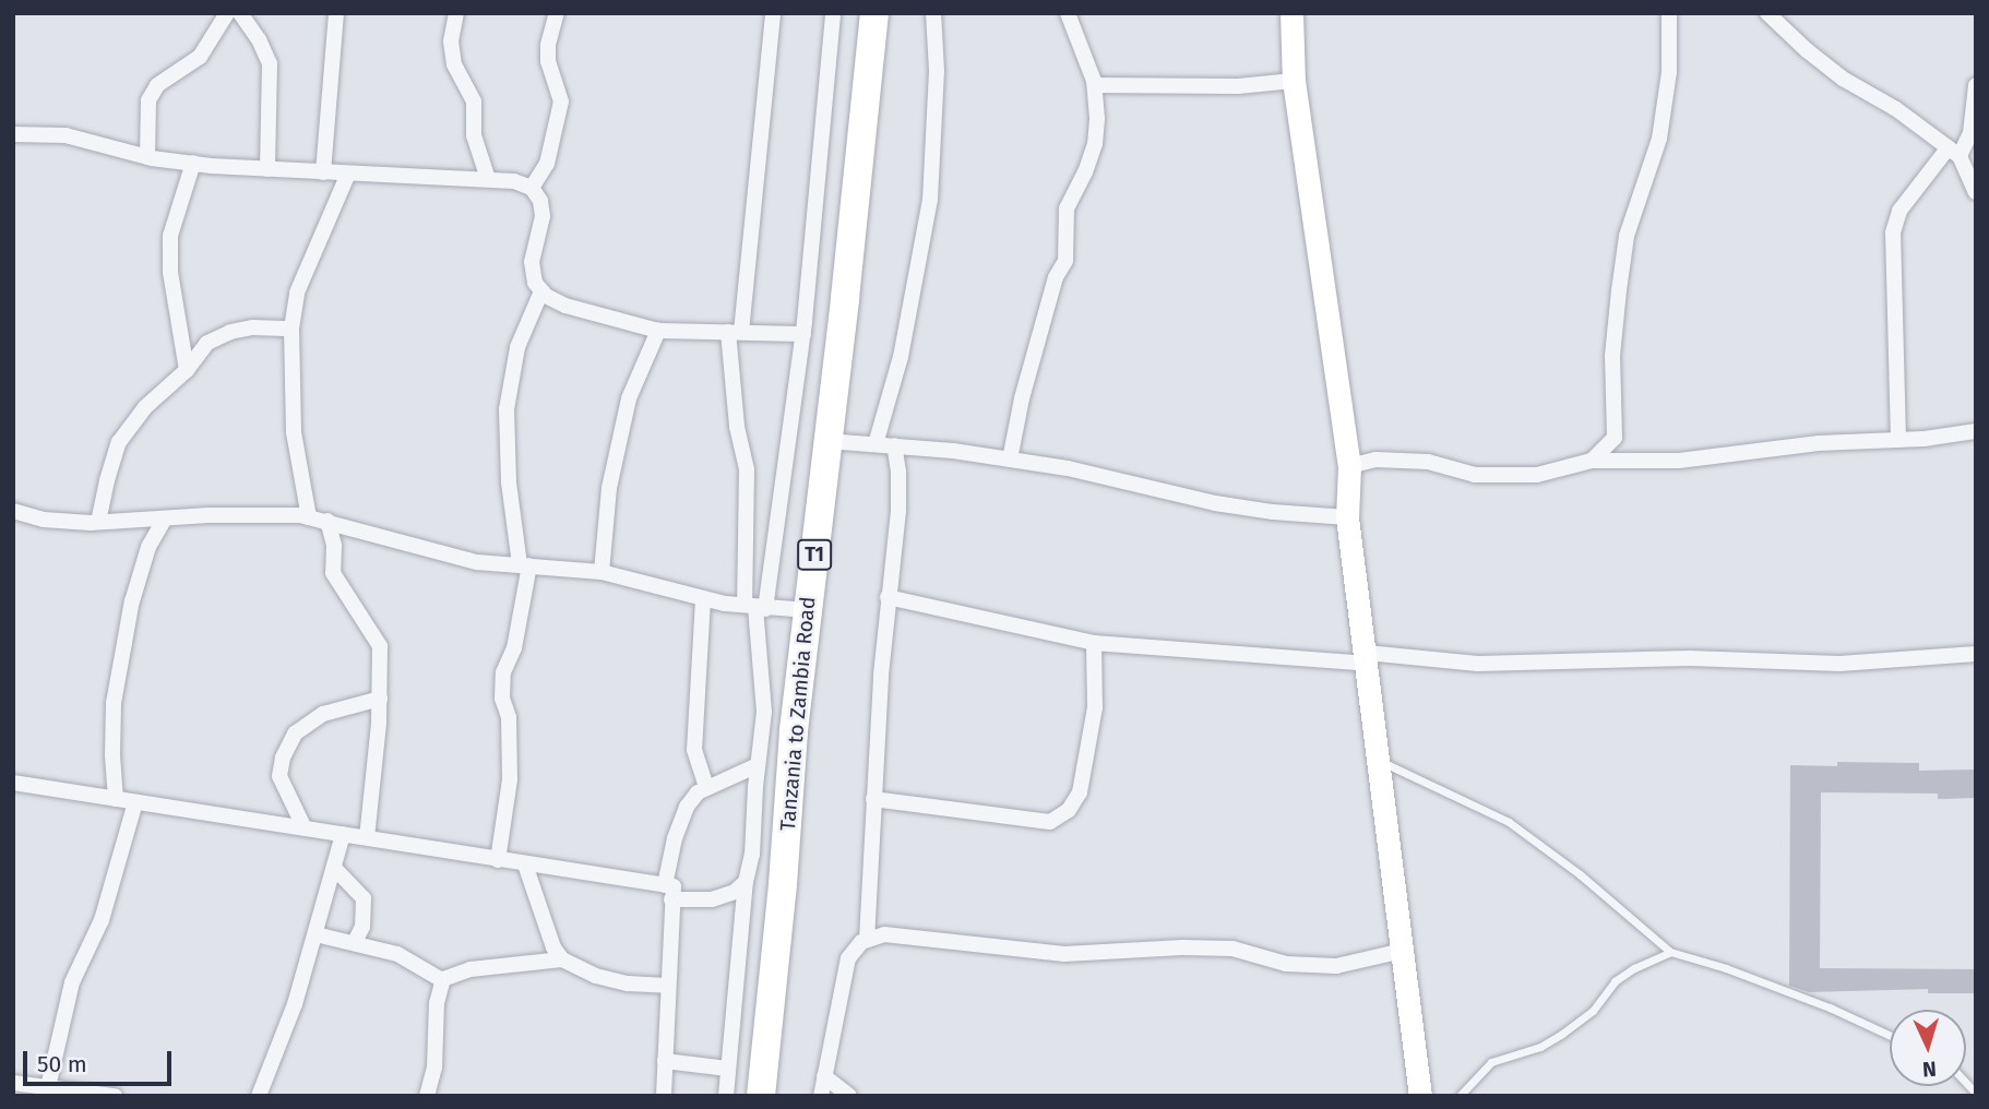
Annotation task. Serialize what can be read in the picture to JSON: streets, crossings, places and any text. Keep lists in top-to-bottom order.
{
  "streets": {
    "highway": ["T1", "Tanzania to Zambia Road"]
  },
  "scale_bar": "50 m",
  "north": "bottom"
}
